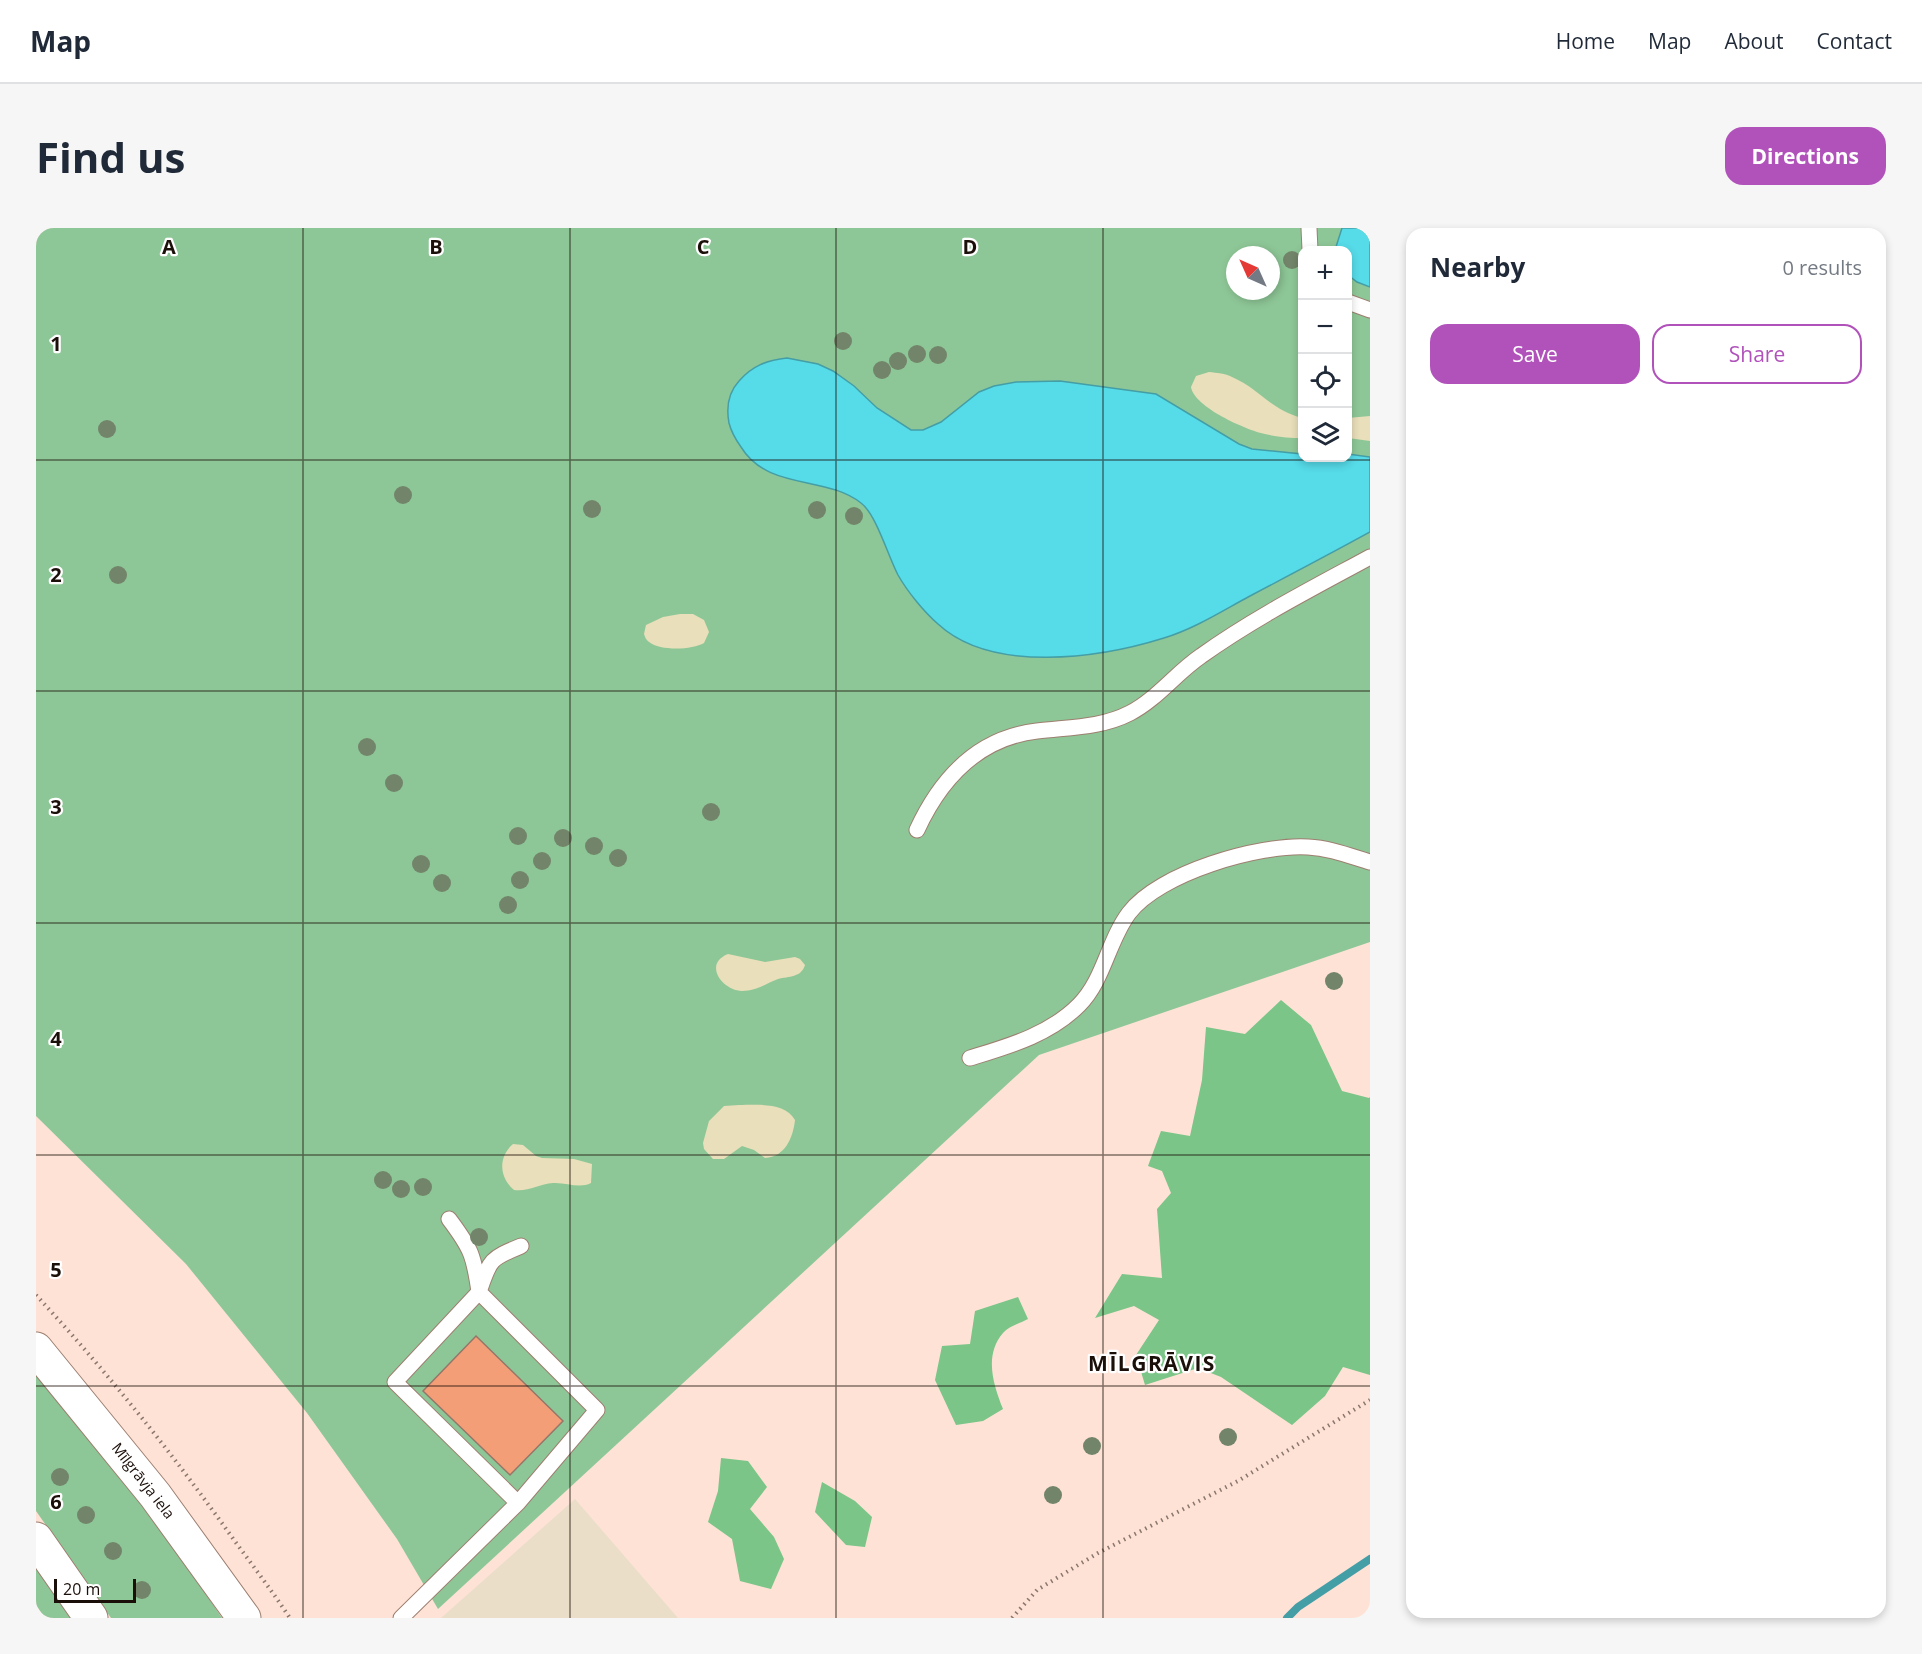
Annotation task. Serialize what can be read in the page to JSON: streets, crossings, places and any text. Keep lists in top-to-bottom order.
{
  "streets": {
    "main road": ["Mīlgrāvja iela"]
  },
  "districts": ["MĪLGRĀVIS"],
  "scale_bar": "20 m",
  "north": "top left",
  "page": {
    "header": "Map",
    "nav": [
      "Home",
      "Map",
      "About",
      "Contact"
    ],
    "buttons": [
      "Directions",
      ["Save", "Share"]
    ],
    "title": "Find us",
    "heading": ["Nearby", "0 results"],
    "map_buttons": ["+", "−"],
    "scale": "20 m"
  },
  "grid": {
    "columns": [
      "A",
      "B",
      "C",
      "D"
    ],
    "rows": [
      "1",
      "2",
      "3",
      "4",
      "5",
      "6"
    ]
  }
}
